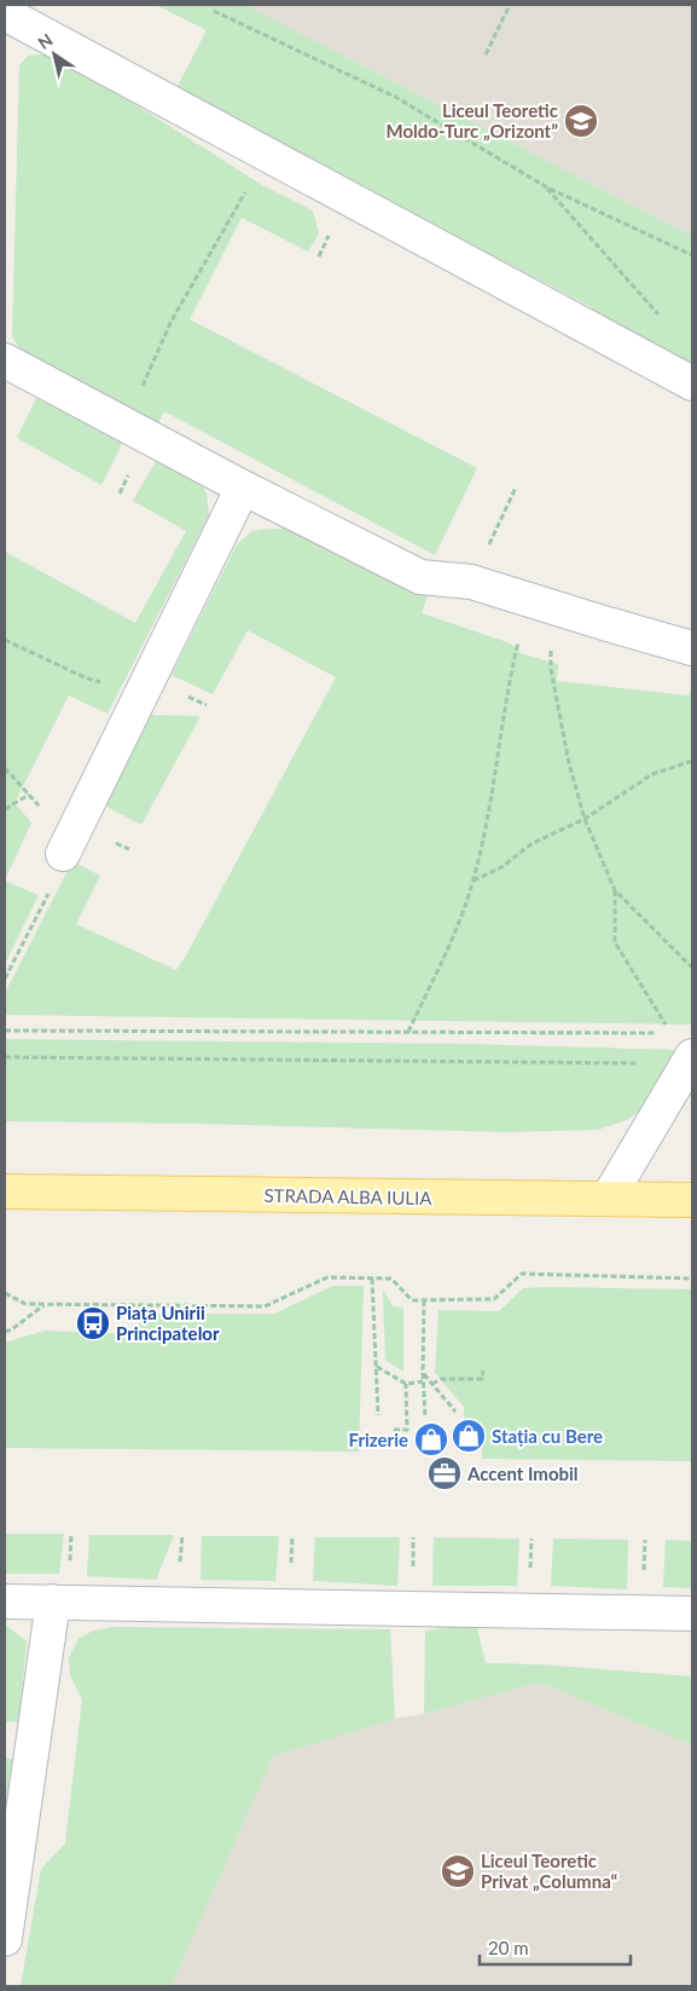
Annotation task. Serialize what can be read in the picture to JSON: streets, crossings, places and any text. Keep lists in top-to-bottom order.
{
  "streets": {
    "main road": ["STRADA ALBA IULIA"]
  },
  "places": {
    "school or university": ["Liceul Teoretic Moldo-Turc „Orizont”", "Liceul Teoretic Privat „Columna“"],
    "bus stop": ["Piața Unirii Principatelor"],
    "shop": ["Stația cu Bere", "Frizerie"],
    "office": ["Accent Imobil"]
  },
  "scale_bar": "20 m",
  "north": "top left"
}
